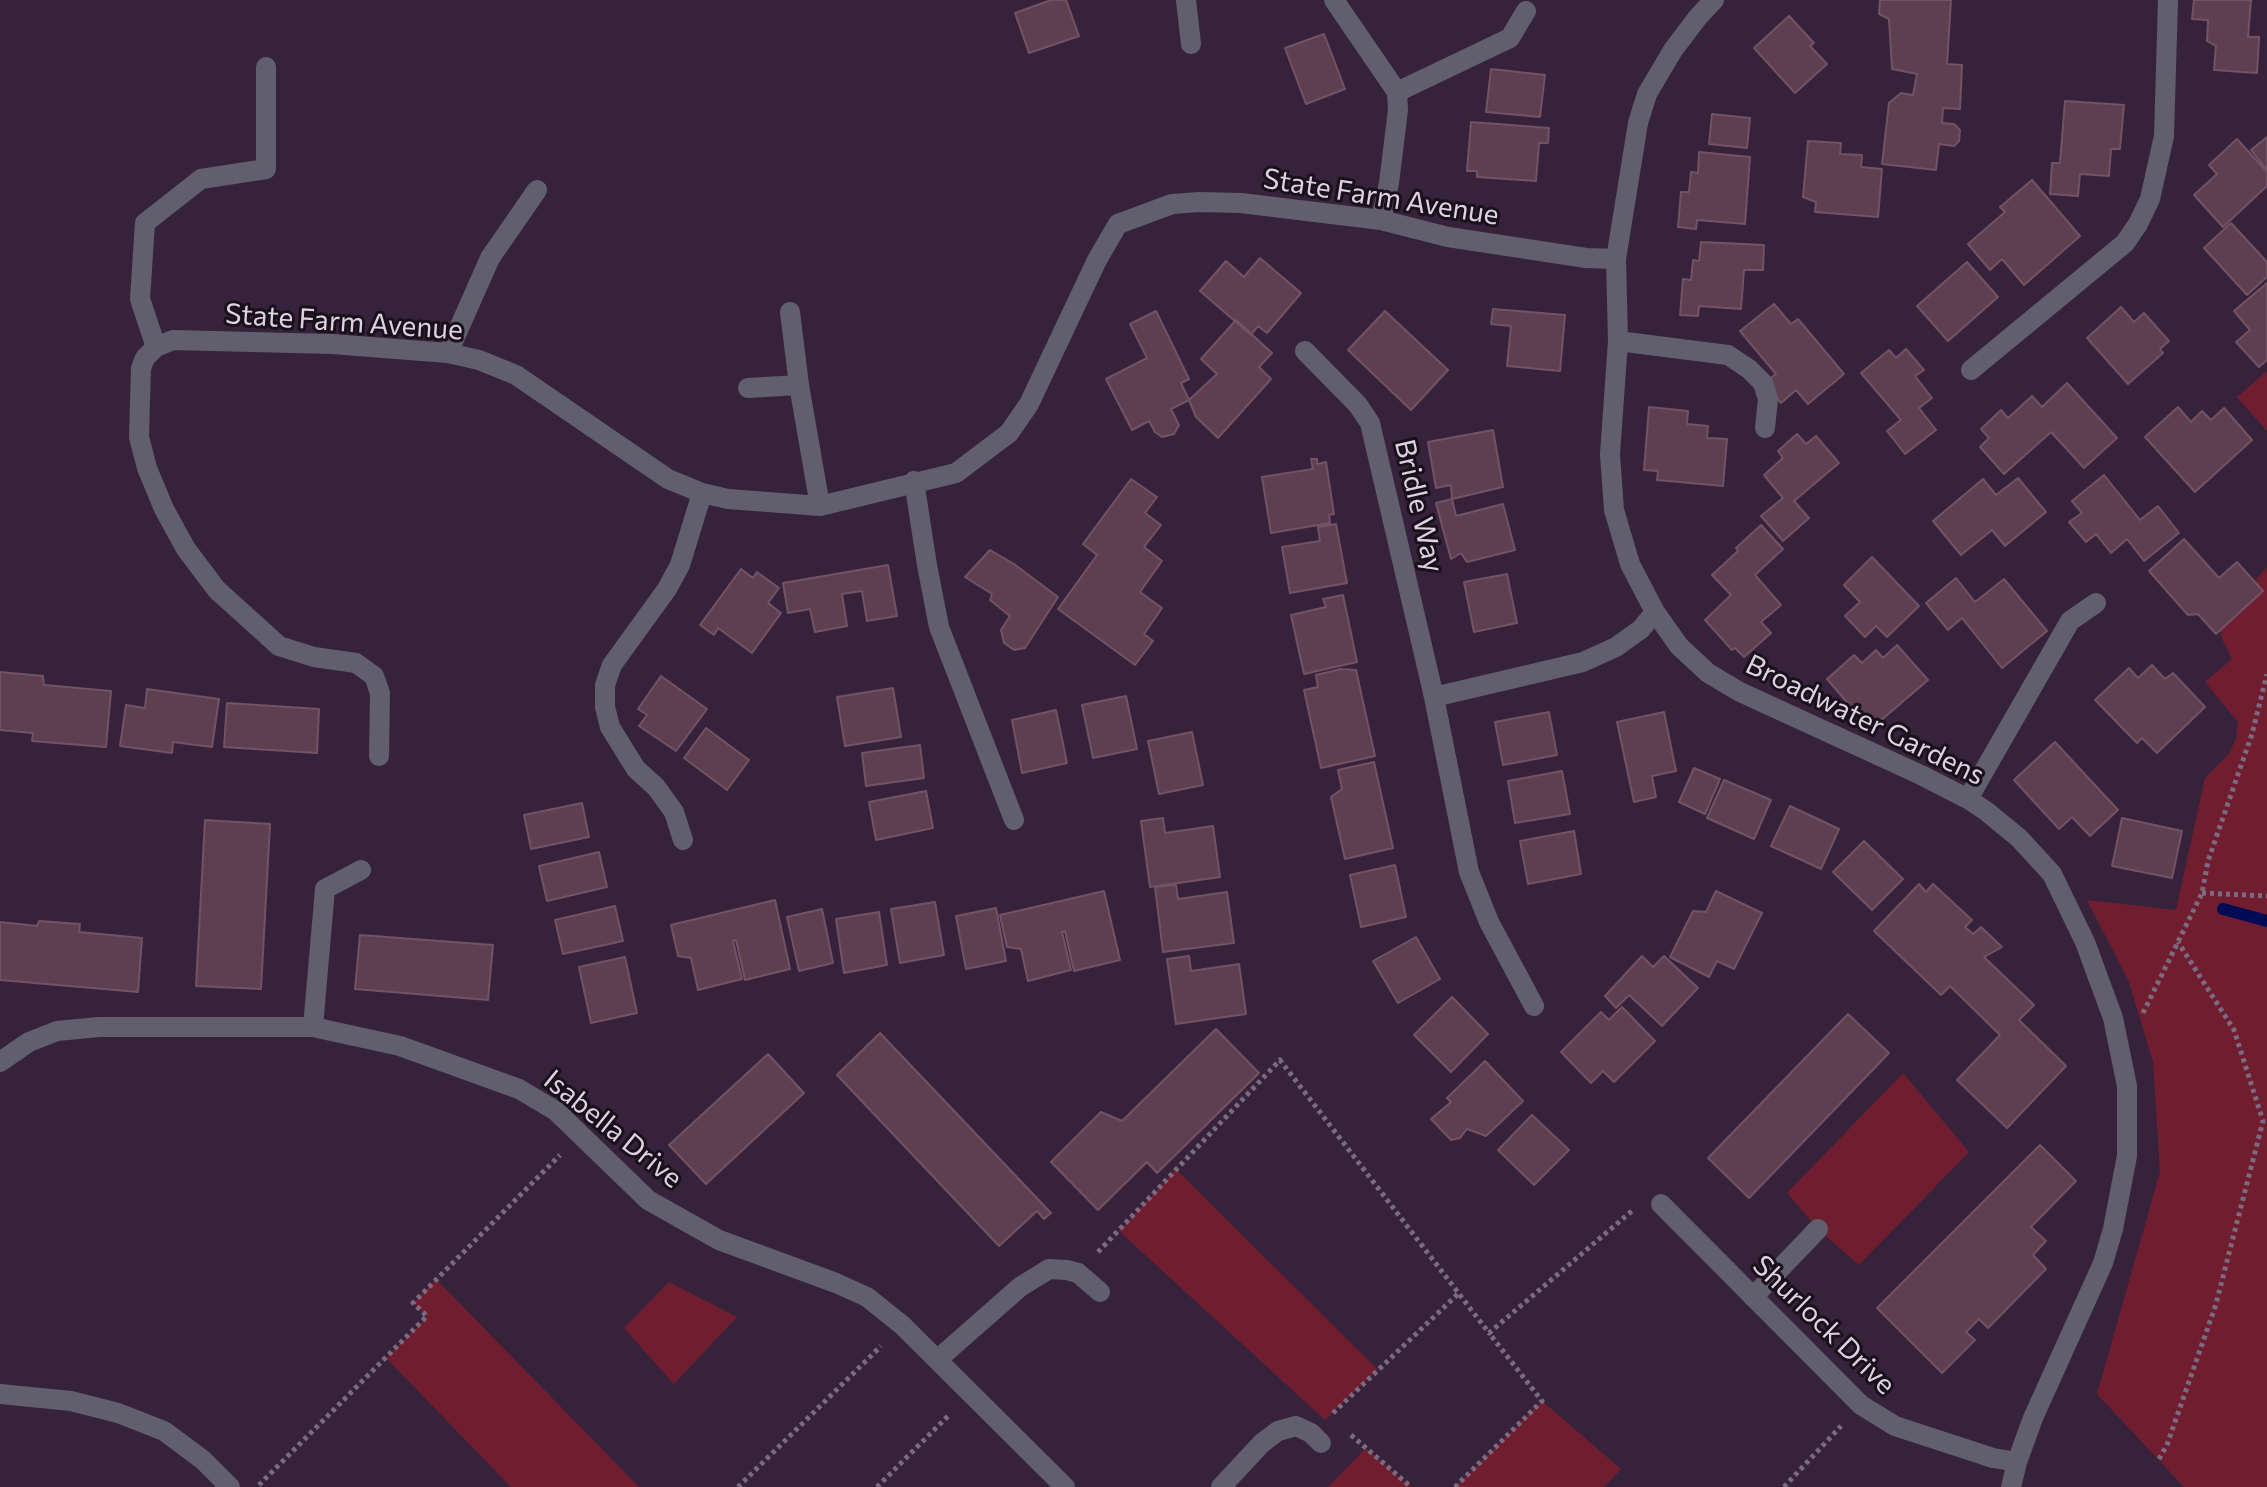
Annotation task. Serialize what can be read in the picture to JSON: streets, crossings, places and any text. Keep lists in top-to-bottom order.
{
  "streets": {
    "street": [
      "State Farm Avenue",
      "Bridle Way",
      "Broadwater Gardens",
      "Isabella Drive",
      "Shurlock Drive"
    ]
  },
  "crossings": [
    ["State Farm Avenue", "Broadwater Gardens"],
    ["Broadwater Gardens", "Shurlock Drive"]
  ]
}
